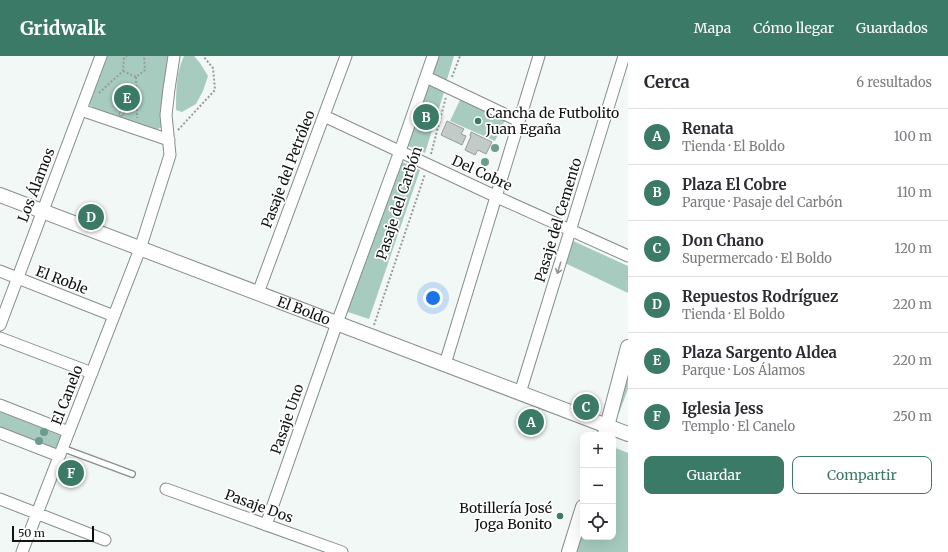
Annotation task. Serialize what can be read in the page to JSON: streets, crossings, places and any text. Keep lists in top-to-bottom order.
{
  "streets": {
    "street": [
      "Pasaje del Petróleo",
      "Del Cobre",
      "Los Álamos",
      "Pasaje del Carbón",
      "Pasaje del Cemento",
      "El Roble",
      "El Boldo",
      "El Canelo",
      "Pasaje Uno",
      "Pasaje Dos"
    ]
  },
  "crossings": [
    ["Pasaje del Petróleo", "Del Cobre"],
    ["Pasaje del Petróleo", "El Boldo"],
    ["Del Cobre", "Pasaje del Carbón"],
    ["Del Cobre", "Pasaje del Cemento"],
    ["Los Álamos", "El Roble"],
    ["Los Álamos", "El Boldo"],
    ["Pasaje del Carbón", "El Boldo"],
    ["Pasaje del Carbón", "Pasaje Uno"],
    ["Pasaje del Cemento", "El Boldo"],
    ["El Roble", "El Canelo"],
    ["El Boldo", "El Canelo"],
    ["El Boldo", "Pasaje Uno"],
    ["Pasaje Uno", "Pasaje Dos"]
  ],
  "places": ["Cancha de Futbolito Juan Egaña", "Botillería José Joga Bonito"],
  "scale_bar": "50 m",
  "page": {
    "header": "Gridwalk",
    "nav": ["Mapa", "Cómo llegar", "Guardados"],
    "heading": ["Cerca", "6 resultados"],
    "pins": [
      "E",
      "B",
      "D",
      "C",
      "A",
      "F"
    ],
    "list": [
      {
        "mark": "A",
        "name": "Renata",
        "note": "Tienda · El Boldo",
        "value": "100 m"
      },
      {
        "mark": "B",
        "name": "Plaza El Cobre",
        "note": "Parque · Pasaje del Carbón",
        "value": "110 m"
      },
      {
        "mark": "C",
        "name": "Don Chano",
        "note": "Supermercado · El Boldo",
        "value": "120 m"
      },
      {
        "mark": "D",
        "name": "Repuestos Rodríguez",
        "note": "Tienda · El Boldo",
        "value": "220 m"
      },
      {
        "mark": "E",
        "name": "Plaza Sargento Aldea",
        "note": "Parque · Los Álamos",
        "value": "220 m"
      },
      {
        "mark": "F",
        "name": "Iglesia Jess",
        "note": "Templo · El Canelo",
        "value": "250 m"
      }
    ],
    "map_buttons": ["+", "−"],
    "buttons": ["Guardar", "Compartir"],
    "scale": "50 m"
  }
}
